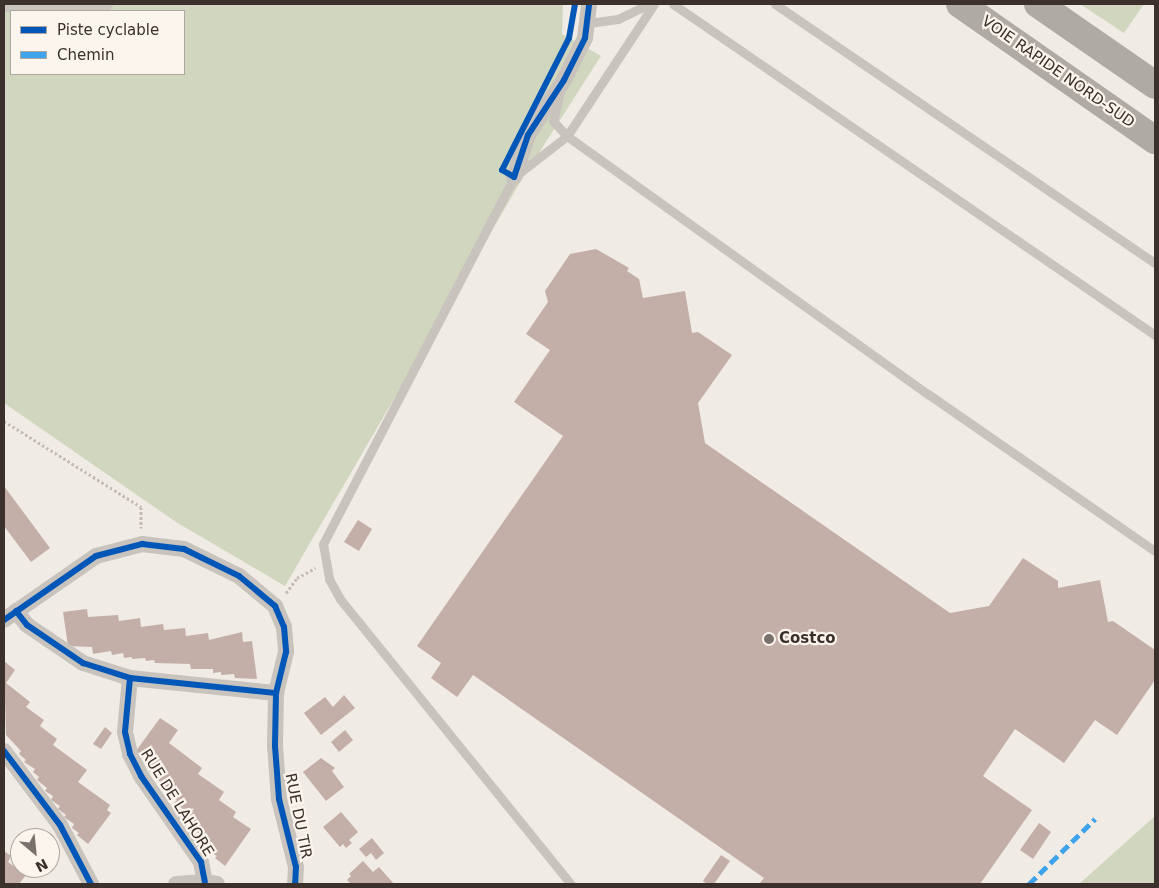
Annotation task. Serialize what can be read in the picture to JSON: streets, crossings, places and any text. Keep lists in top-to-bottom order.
{
  "streets": {
    "highway": ["VOIE RAPIDE NORD-SUD"],
    "street": ["RUE DE LAHORE", "RUE DU TIR"]
  },
  "places": ["Costco"],
  "legend": ["Piste cyclable", "Chemin"],
  "north": "bottom right"
}
